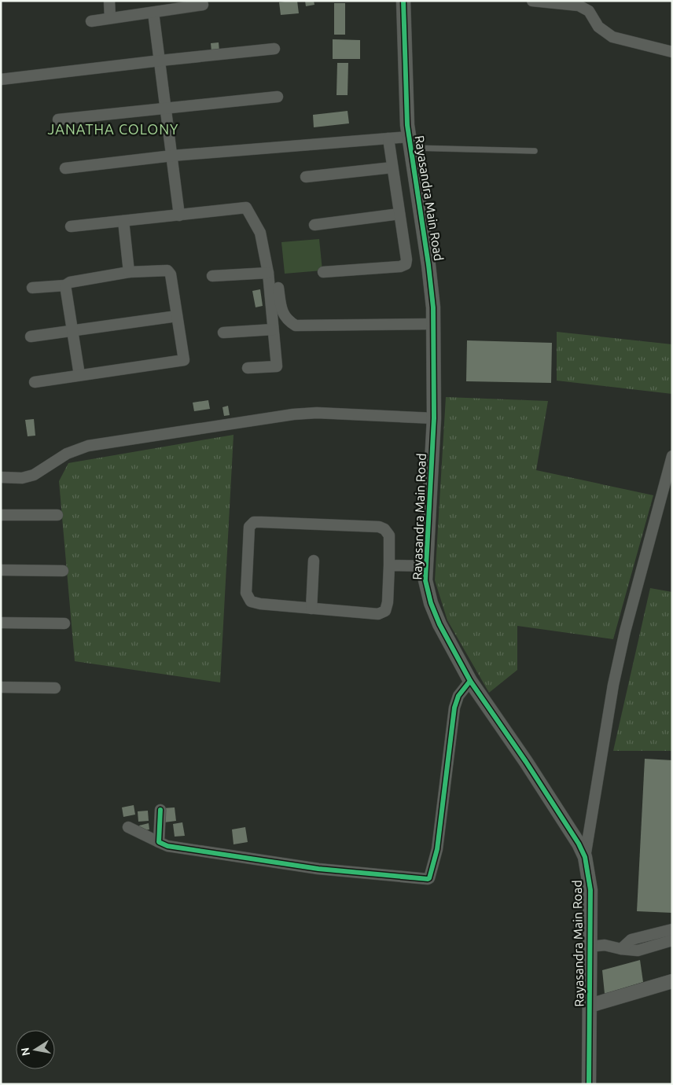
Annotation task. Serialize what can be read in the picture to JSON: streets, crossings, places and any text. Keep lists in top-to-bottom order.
{
  "streets": {
    "street": ["Rayasandra Main Road"]
  },
  "districts": ["JANATHA COLONY"],
  "north": "left"
}
